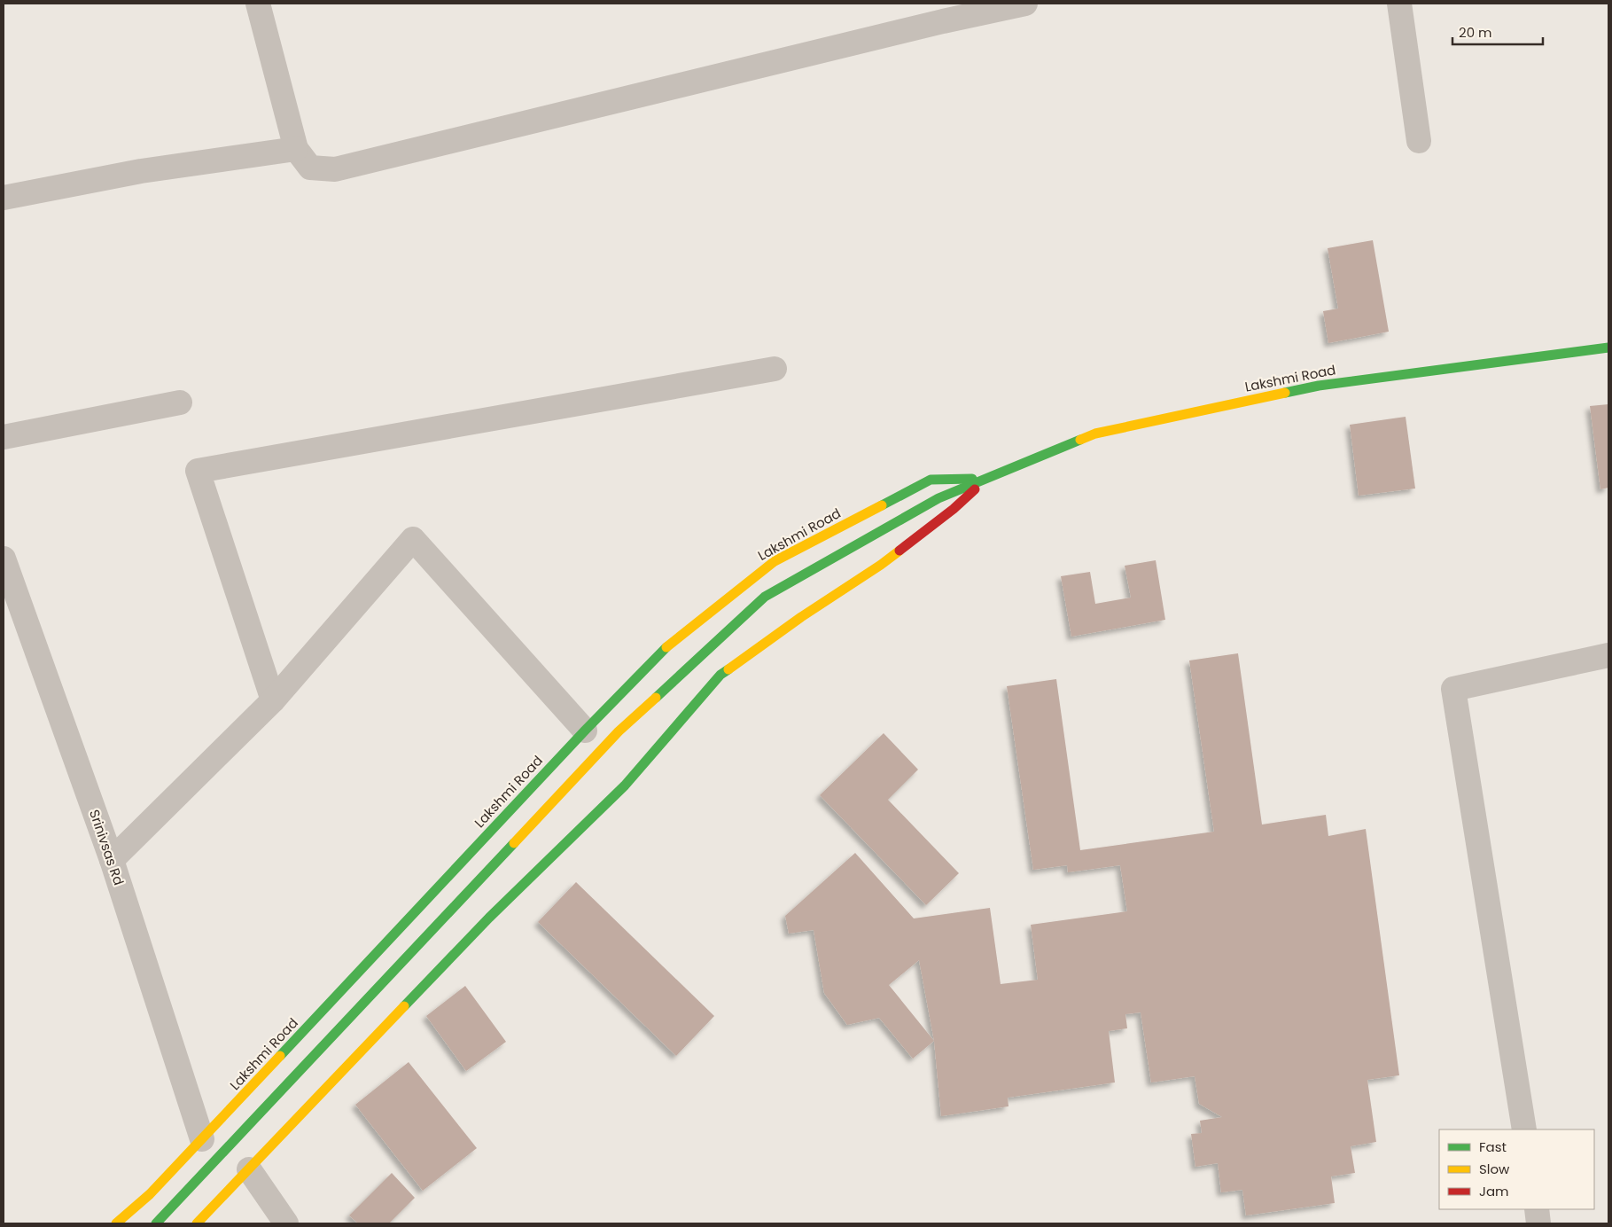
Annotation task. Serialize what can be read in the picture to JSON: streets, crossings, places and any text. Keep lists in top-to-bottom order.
{
  "streets": {
    "street": ["Lakshmi Road", "Srinivsas Rd"]
  },
  "crossings": [
    ["Lakshmi Road", "Srinivsas Rd"]
  ],
  "legend": ["Fast", "Slow", "Jam"],
  "scale_bar": "20 m"
}
